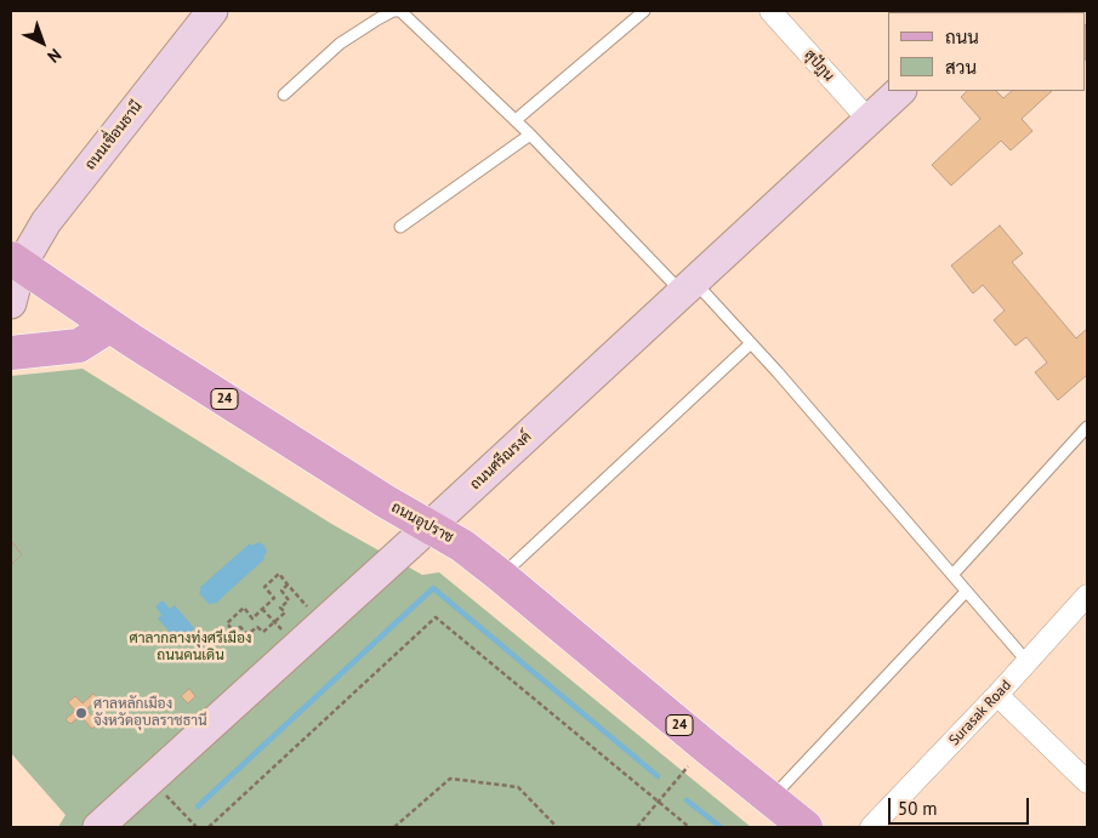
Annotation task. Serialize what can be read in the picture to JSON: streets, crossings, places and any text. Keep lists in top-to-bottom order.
{
  "streets": {
    "main road": [
      "ถนนเขื่อนธานี",
      "24",
      "ถนนศรีณรงค์",
      "ถนนอุปราช"
    ],
    "street": ["สุปัฎน", "Surasak Road"]
  },
  "crossings": [
    ["สุปัฎน", "ถนนศรีณรงค์"],
    ["ถนนเขื่อนธานี", "ถนนอุปราช"],
    ["ถนนศรีณรงค์", "ถนนอุปราช"]
  ],
  "parks": ["ศาลากลางทุ่งศรีเมือง ถนนคนเดิน"],
  "places": ["ศาลหลักเมือง จังหวัดอุบลราชธานี"],
  "legend": ["ถนน", "สวน"],
  "scale_bar": "50 m",
  "north": "bottom right"
}
